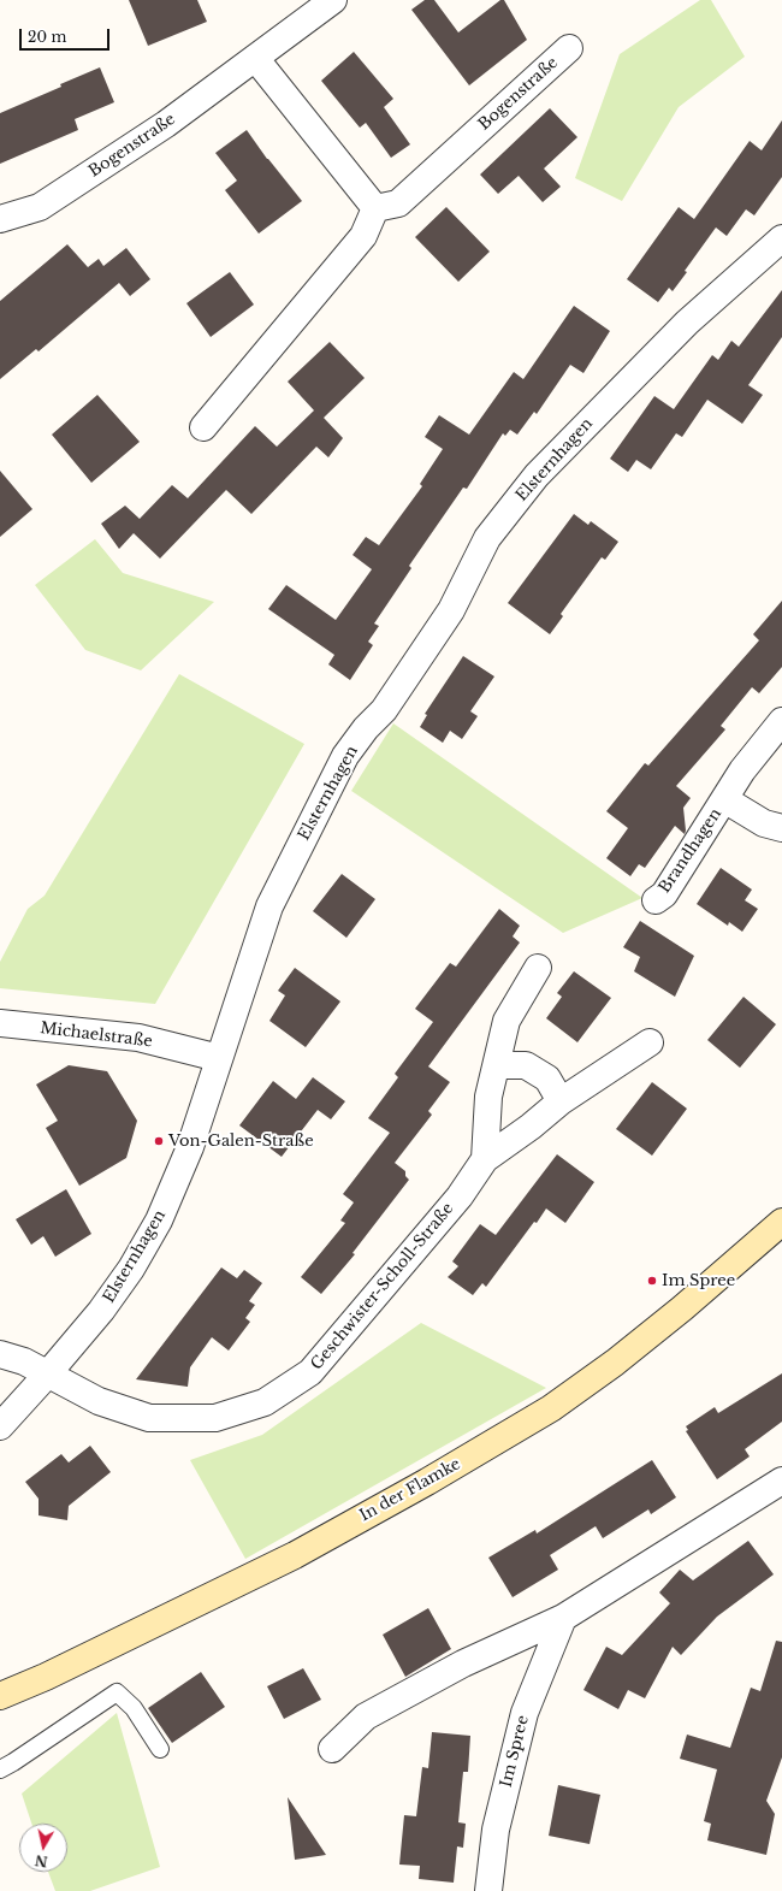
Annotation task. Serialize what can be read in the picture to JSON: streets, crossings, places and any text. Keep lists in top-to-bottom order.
{
  "streets": {
    "main road": ["In der Flamke"],
    "street": [
      "Bogenstraße",
      "Elsternhagen",
      "Brandhagen",
      "Michaelstraße",
      "Geschwister-Scholl-Straße",
      "Im Spree"
    ]
  },
  "crossings": [
    ["Elsternhagen", "Michaelstraße"],
    ["Elsternhagen", "Geschwister-Scholl-Straße"]
  ],
  "places": ["Von-Galen-Straße", "Im Spree"],
  "scale_bar": "20 m",
  "north": "bottom"
}
